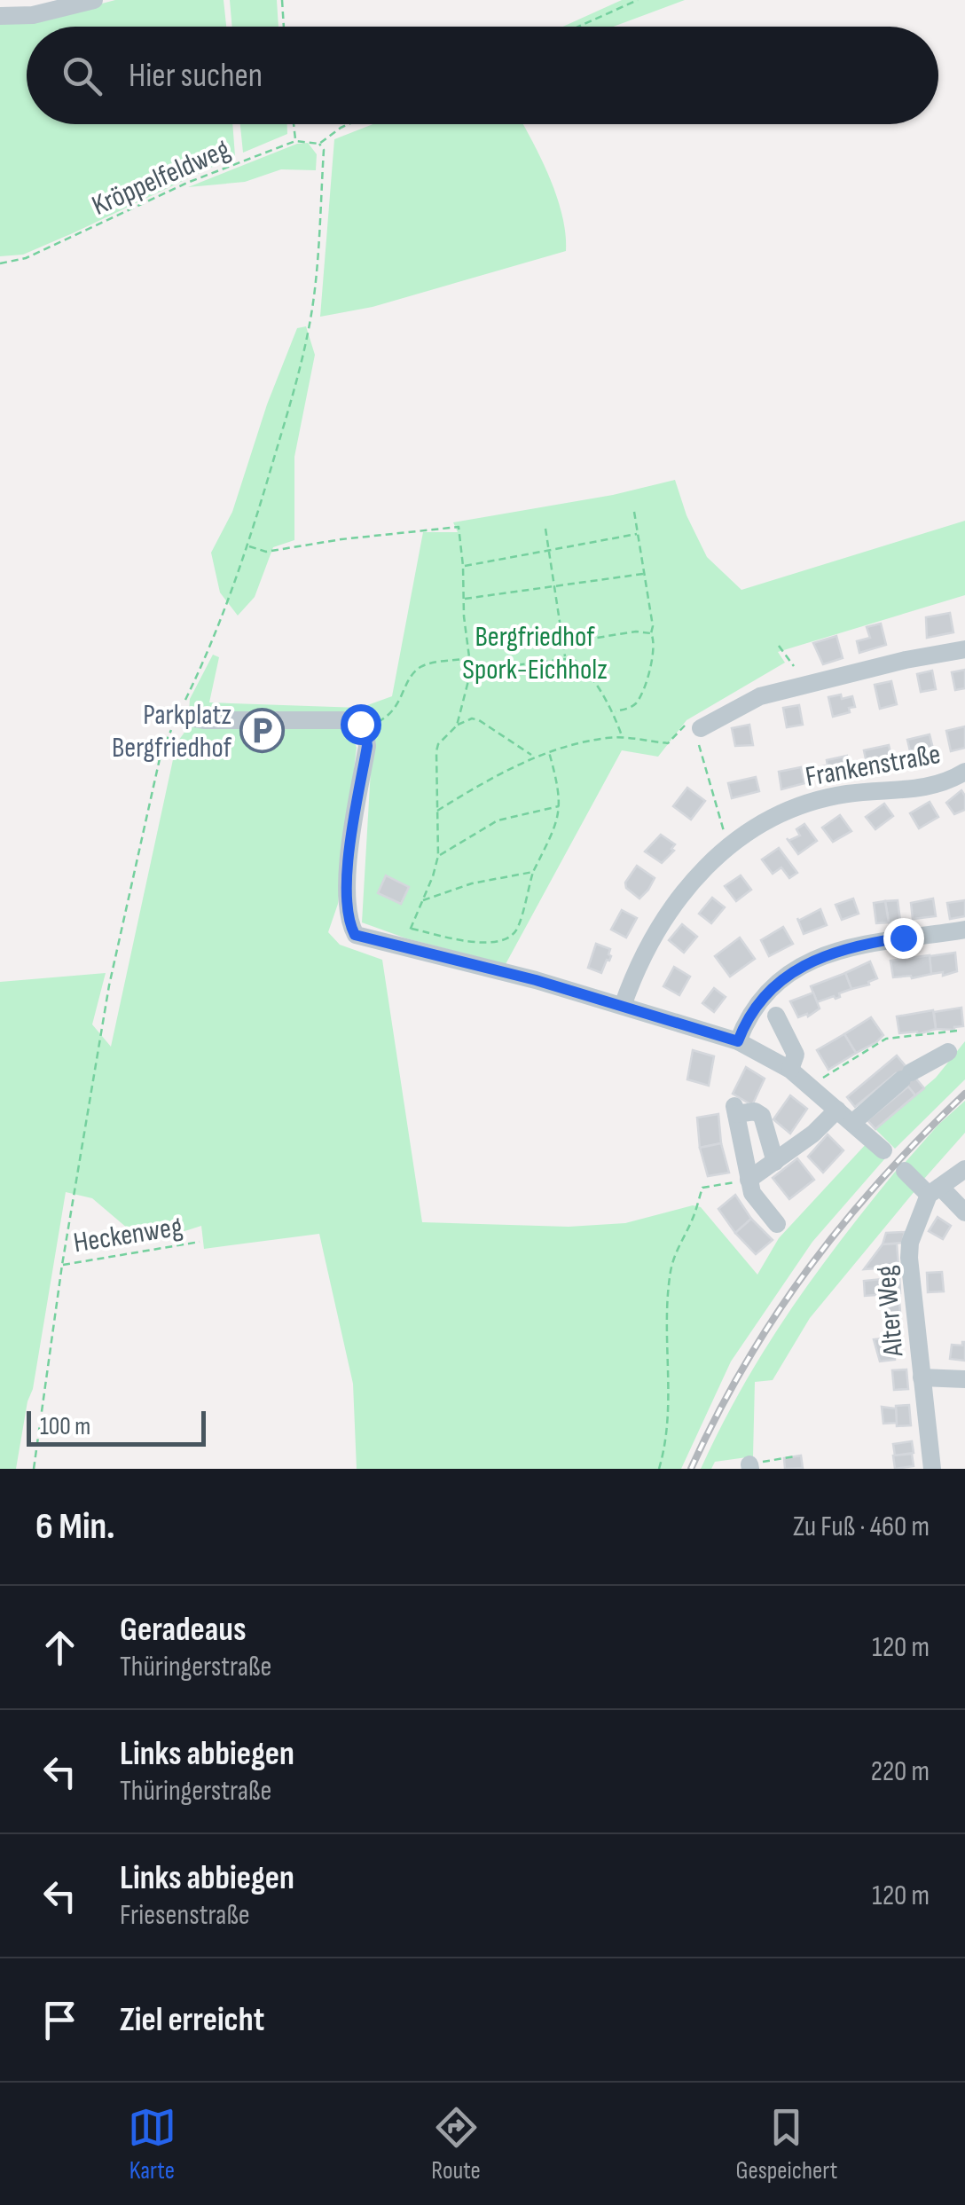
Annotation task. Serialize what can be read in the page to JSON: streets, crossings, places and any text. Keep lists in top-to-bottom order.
{
  "streets": {
    "street": ["Frankenstraße", "Alter Weg"],
    "path": ["Kröppelfeldweg", "Heckenweg"]
  },
  "parks": ["Bergfriedhof Spork-Eichholz"],
  "places": {
    "parking": ["Parkplatz Bergfriedhof"]
  },
  "scale_bar": "100 m",
  "page": {
    "search": "Hier suchen",
    "scale": "100 m",
    "heading": ["6 Min.", "Zu Fuß · 460 m"],
    "list": [
      ["Geradeaus", "Thüringerstraße", "120 m"],
      ["Links abbiegen", "Thüringerstraße", "220 m"],
      ["Links abbiegen", "Friesenstraße", "120 m"],
      "Ziel erreicht"
    ],
    "nav": ["Karte", "Route", "Gespeichert"]
  }
}
